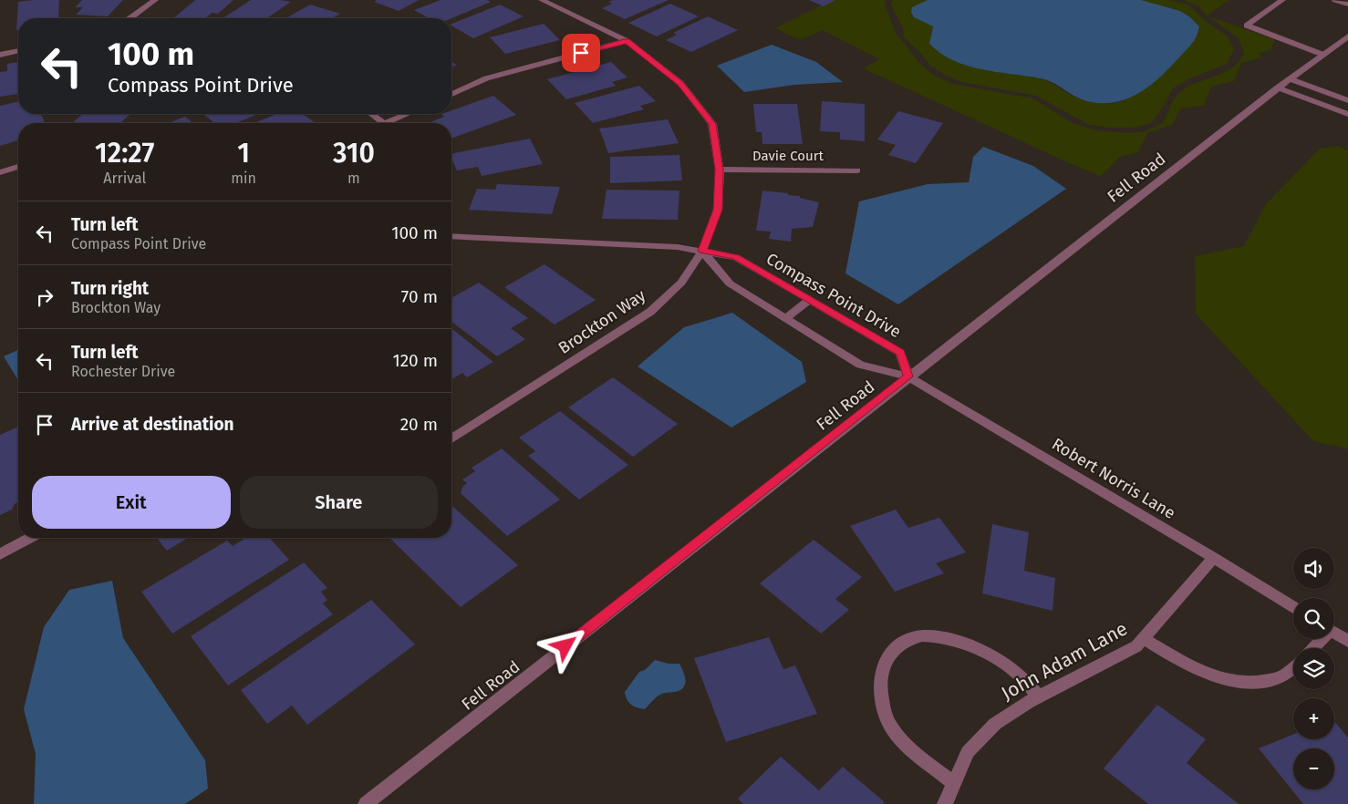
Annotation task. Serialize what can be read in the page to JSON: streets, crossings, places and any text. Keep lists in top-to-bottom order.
{
  "streets": {
    "street": [
      "Davie Court",
      "Fell Road",
      "Compass Point Drive",
      "Brockton Way",
      "Robert Norris Lane",
      "John Adam Lane"
    ]
  },
  "crossings": [
    ["Davie Court", "Brockton Way"],
    ["Fell Road", "Compass Point Drive"],
    ["Fell Road", "Robert Norris Lane"],
    ["Compass Point Drive", "Brockton Way"],
    ["Compass Point Drive", "Robert Norris Lane"],
    ["Robert Norris Lane", "John Adam Lane"]
  ],
  "page": {
    "turn": ["100 m", "Compass Point Drive"],
    "eta": [
      "12:27",
      "Arrival",
      "1",
      "min",
      "310",
      "m"
    ],
    "list": [
      {
        "name": "Turn left",
        "note": "Compass Point Drive",
        "value": "100 m"
      },
      {
        "name": "Turn right",
        "note": "Brockton Way",
        "value": "70 m"
      },
      {
        "name": "Turn left",
        "note": "Rochester Drive",
        "value": "120 m"
      },
      {
        "name": "Arrive at destination",
        "value": "20 m"
      }
    ],
    "buttons": ["Exit", "Share"],
    "map_buttons": ["+", "−"]
  }
}
